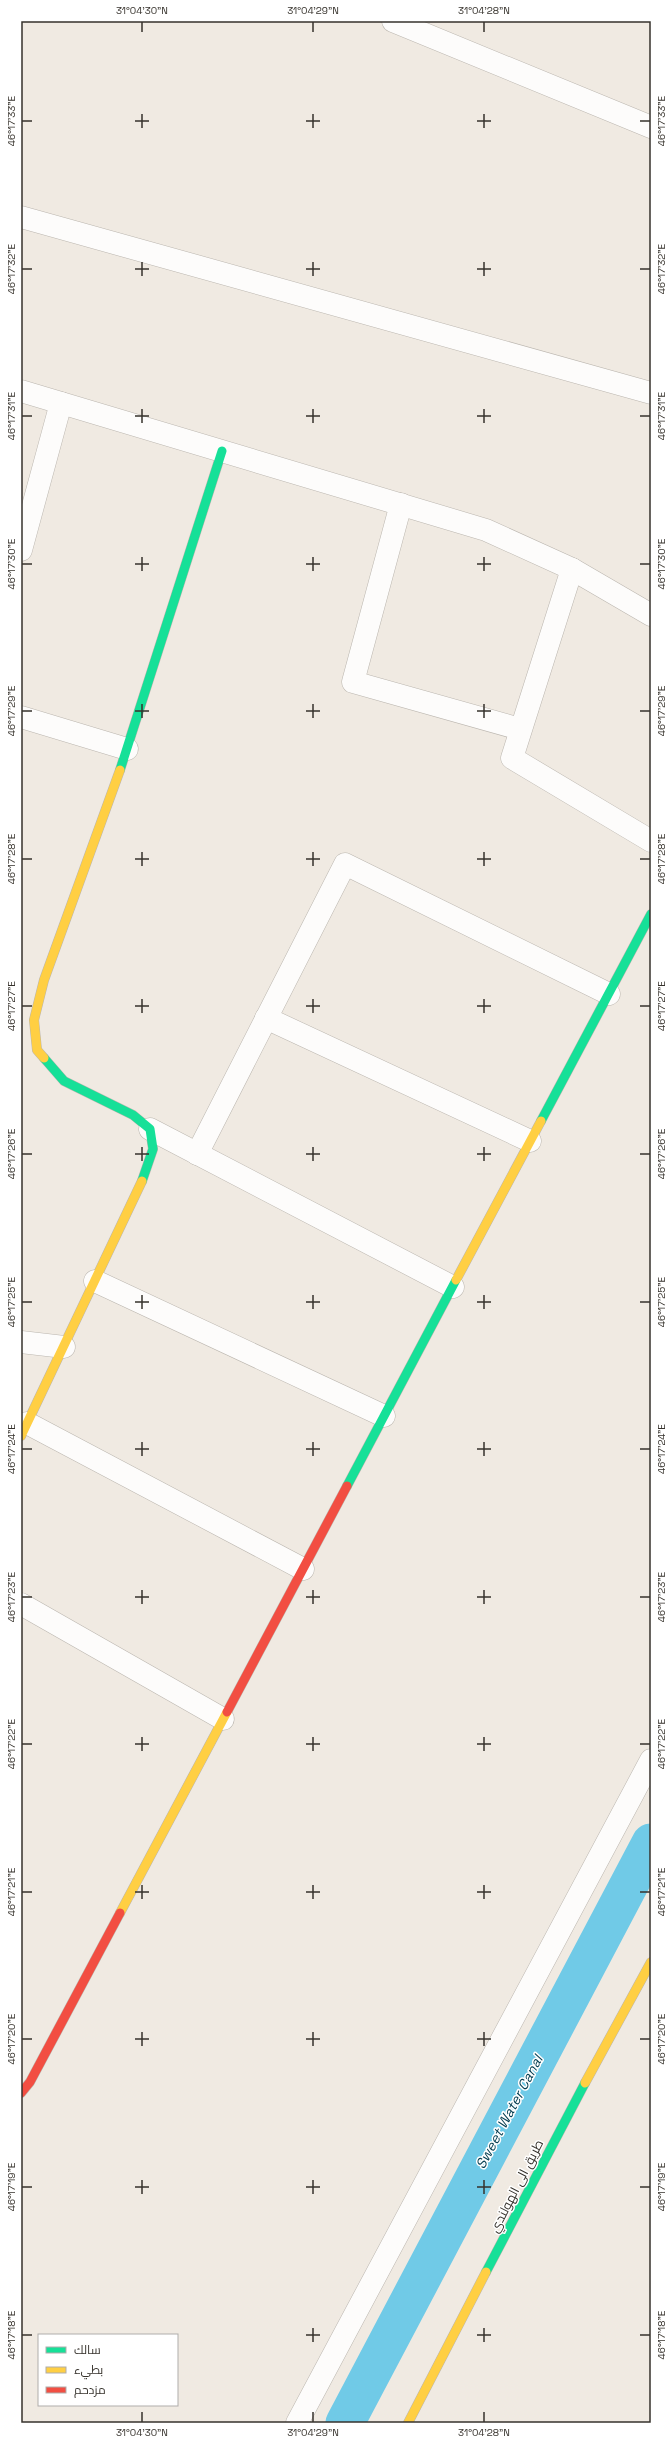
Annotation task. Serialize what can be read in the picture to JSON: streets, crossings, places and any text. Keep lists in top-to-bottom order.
{
  "streets": {
    "street": ["طريق الى الهولندي"]
  },
  "water": ["Sweet Water Canal"],
  "legend": ["سالك", "بطيء", "مزدحم"],
  "coordinates": [
    "31°04'30\"N",
    "31°04'29\"N",
    "31°04'28\"N",
    "46°17'33\"E",
    "46°17'32\"E",
    "46°17'31\"E",
    "46°17'30\"E",
    "46°17'29\"E",
    "46°17'28\"E",
    "46°17'27\"E",
    "46°17'26\"E",
    "46°17'25\"E",
    "46°17'24\"E",
    "46°17'23\"E",
    "46°17'22\"E",
    "46°17'21\"E",
    "46°17'20\"E",
    "46°17'19\"E",
    "46°17'18\"E"
  ]
}
